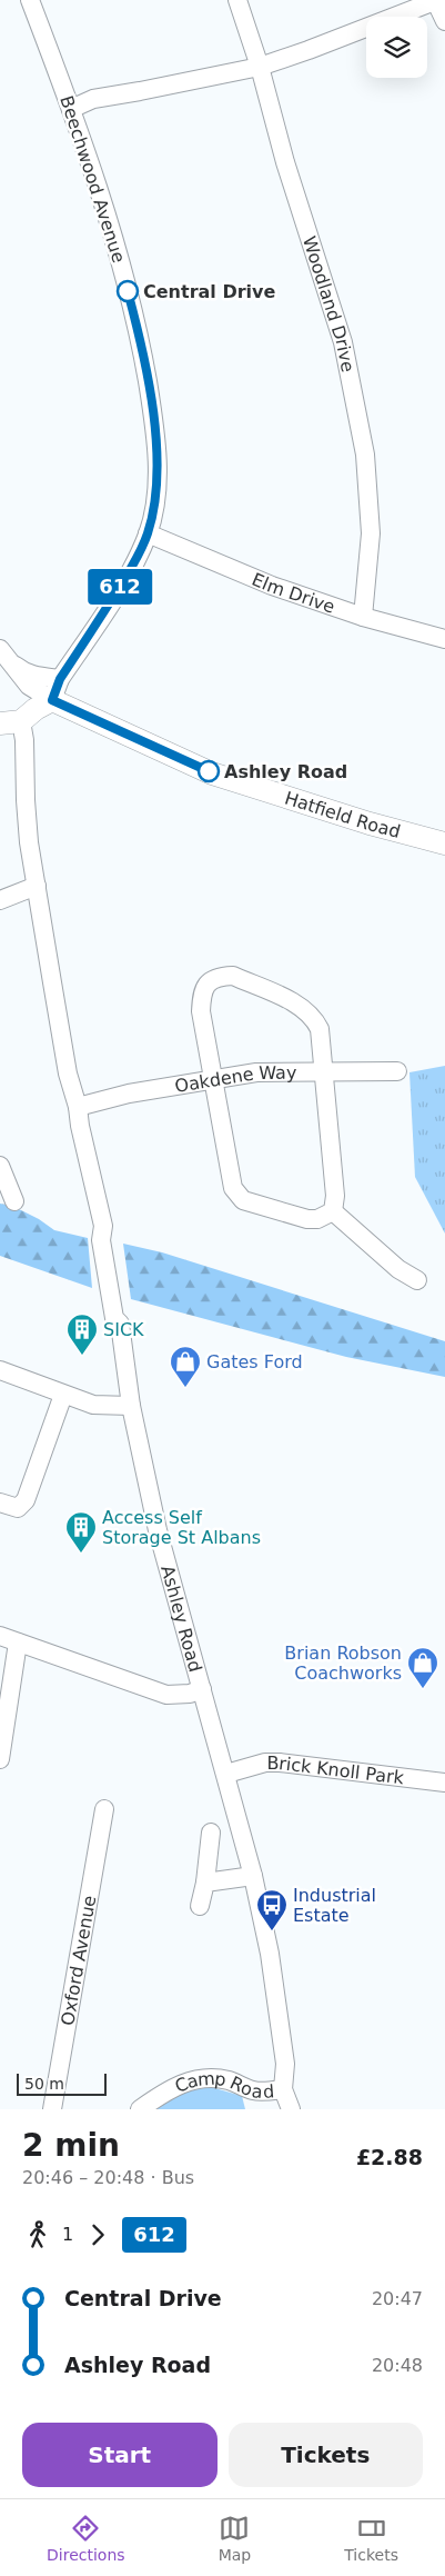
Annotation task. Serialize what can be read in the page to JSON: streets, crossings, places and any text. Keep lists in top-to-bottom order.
{
  "streets": {
    "main road": ["Hatfield Road"],
    "street": [
      "Beechwood Avenue",
      "Woodland Drive",
      "Elm Drive",
      "Oakdene Way",
      "Ashley Road",
      "Brick Knoll Park",
      "Oxford Avenue",
      "Camp Road"
    ]
  },
  "crossings": [
    ["Beechwood Avenue", "Elm Drive"],
    ["Beechwood Avenue", "Hatfield Road"],
    ["Woodland Drive", "Elm Drive"],
    ["Oakdene Way", "Ashley Road"],
    ["Ashley Road", "Brick Knoll Park"],
    ["Ashley Road", "Camp Road"]
  ],
  "places": {
    "other": ["Central Drive", "Ashley Road"],
    "building": ["SICK", "Access Self Storage St Albans"],
    "shop": ["Gates Ford", "Brian Robson Coachworks"],
    "bus stop": ["Industrial Estate"]
  },
  "lines": ["bus line 612"],
  "scale_bar": "50 m",
  "page": {
    "on_map": "612",
    "scale": "50 m",
    "heading": ["2 min", "20:46 – 20:48 · Bus", "£2.88"],
    "legs": ["1", "612"],
    "list": [
      {
        "name": "Central Drive",
        "value": "20:47"
      },
      {
        "name": "Ashley Road",
        "value": "20:48"
      }
    ],
    "buttons": ["Start", "Tickets"],
    "tabs": ["Directions", "Map", "Tickets"]
  }
}
